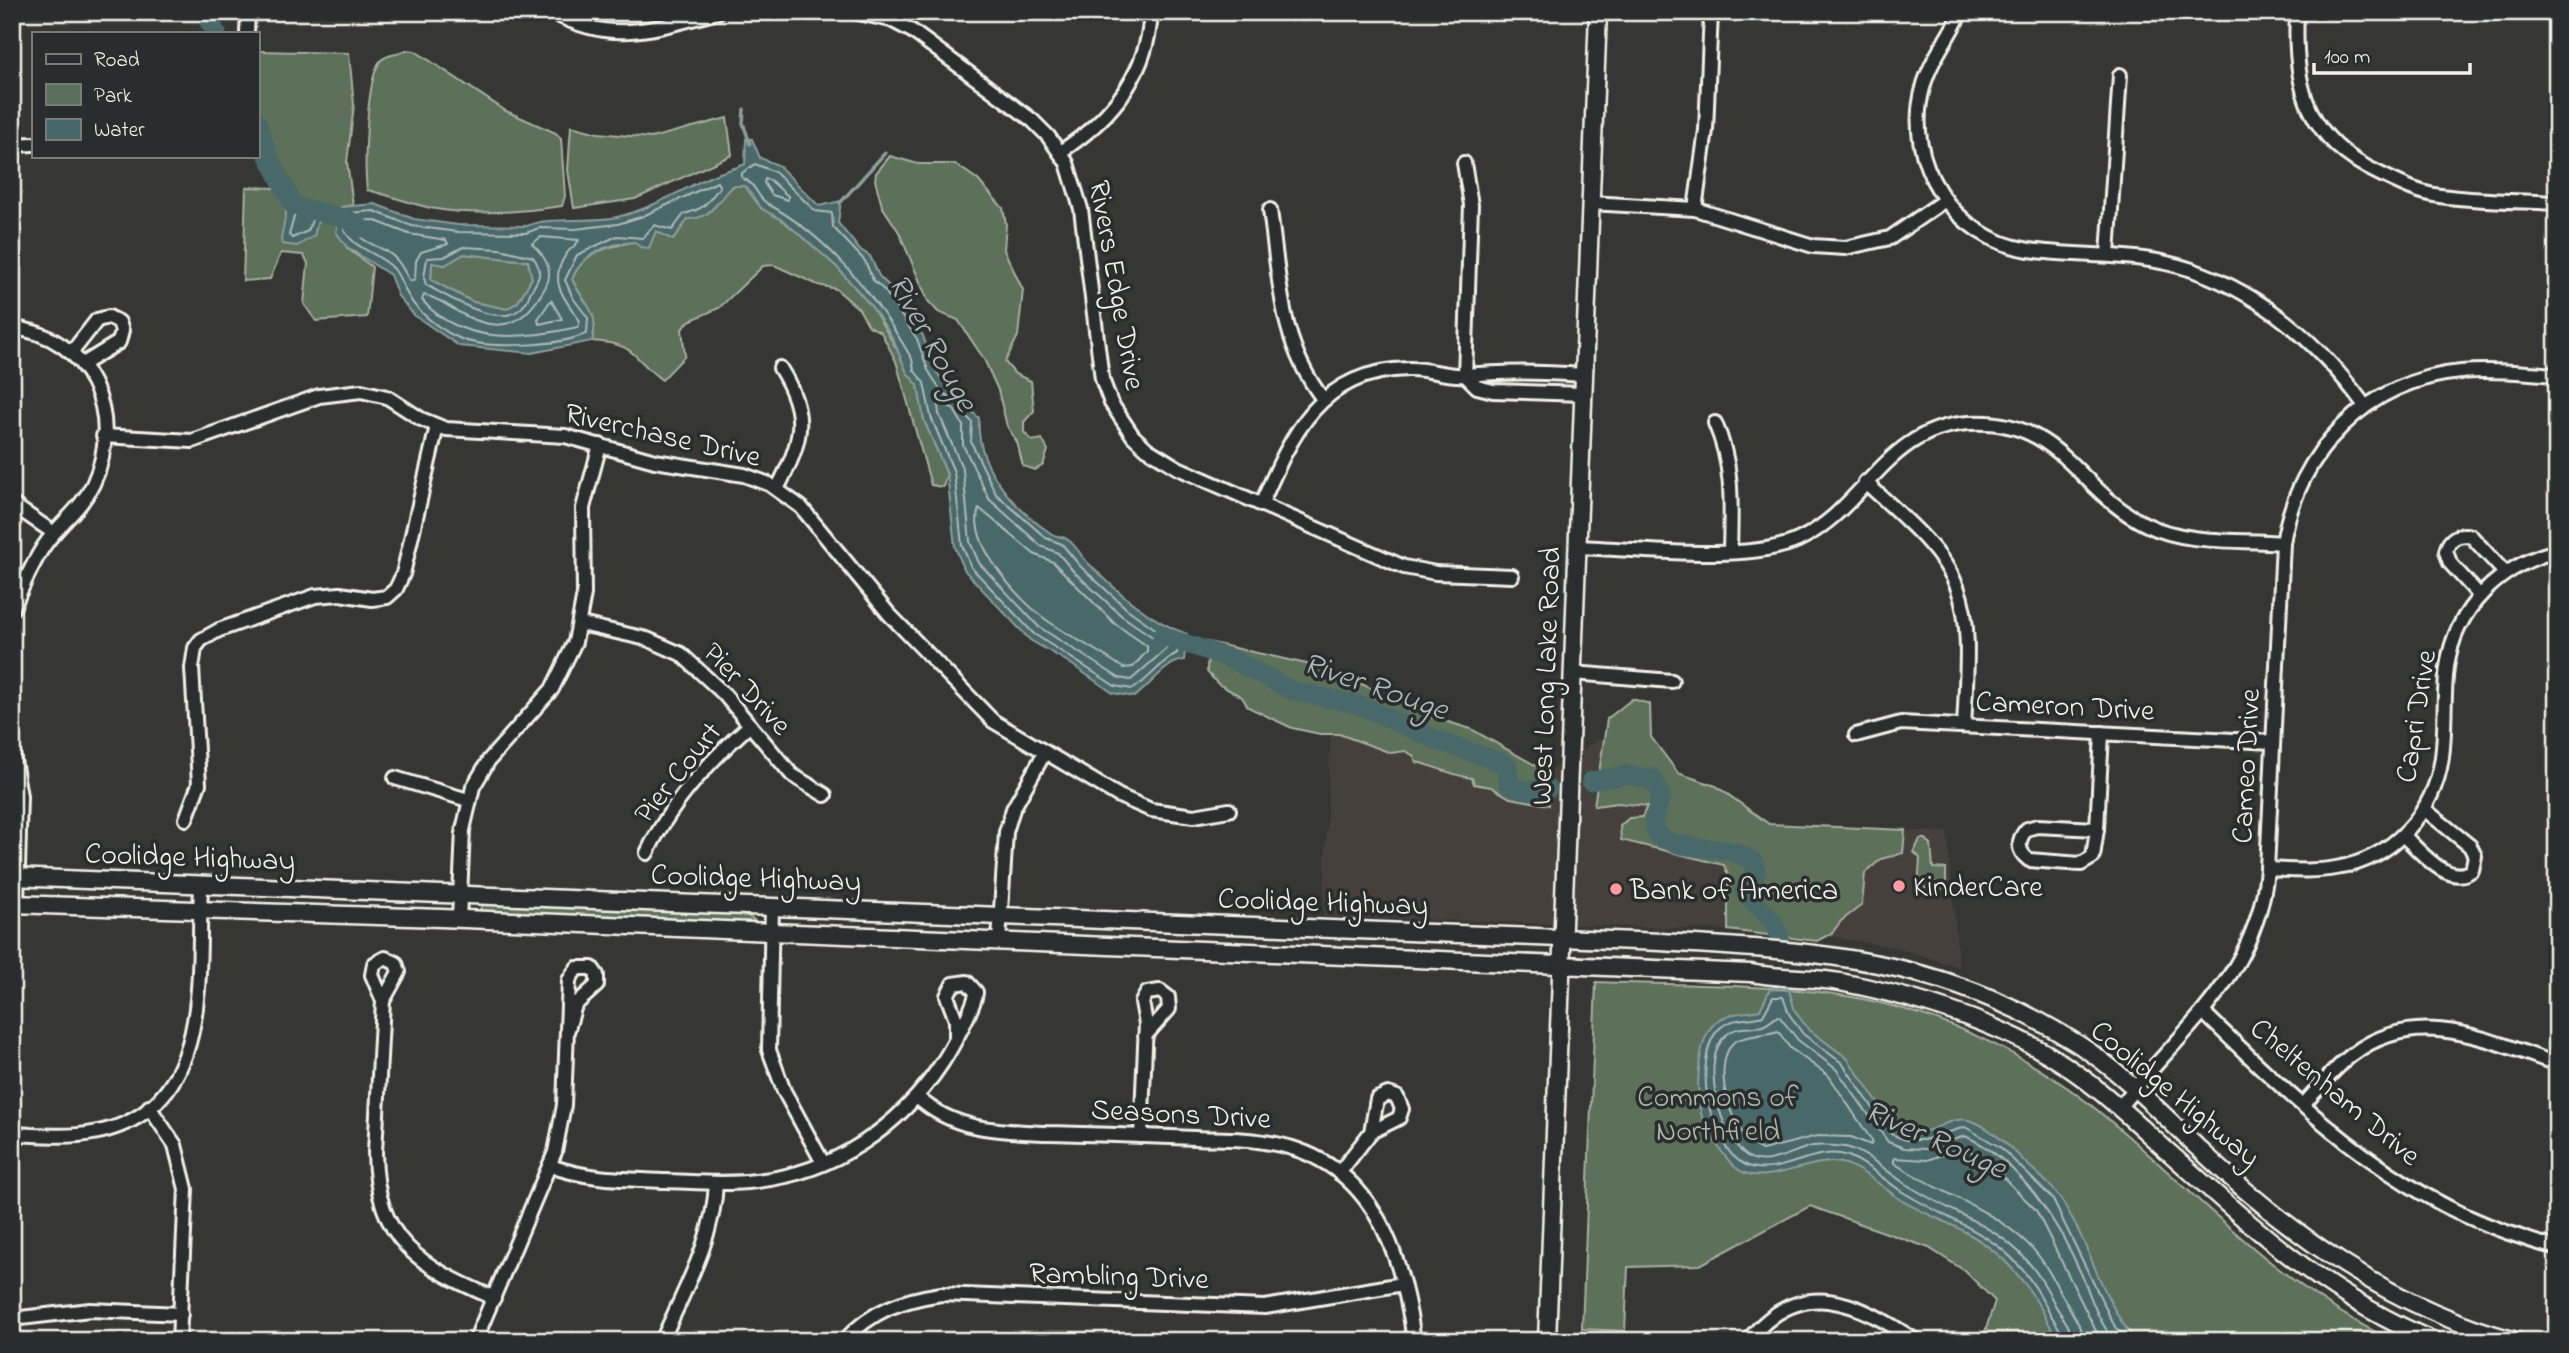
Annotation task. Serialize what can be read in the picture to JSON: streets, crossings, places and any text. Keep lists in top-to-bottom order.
{
  "streets": {
    "main road": ["West Long Lake Road", "Coolidge Highway"],
    "street": [
      "Rivers Edge Drive",
      "Riverchase Drive",
      "Pier Drive",
      "Cameron Drive",
      "Capri Drive",
      "Cameo Drive",
      "Pier Court",
      "Cheltenham Drive",
      "Seasons Drive",
      "Rambling Drive"
    ]
  },
  "crossings": [
    ["West Long Lake Road", "Coolidge Highway"],
    ["Pier Drive", "Pier Court"],
    ["Cameron Drive", "Cameo Drive"],
    ["Capri Drive", "Cameo Drive"],
    ["Cameo Drive", "Coolidge Highway"],
    ["Cameo Drive", "Cheltenham Drive"],
    ["Seasons Drive", "Rambling Drive"]
  ],
  "water": ["River Rouge"],
  "parks": ["Commons of Northfield"],
  "places": ["KinderCare", "Bank of America"],
  "legend": ["Road", "Park", "Water"],
  "scale_bar": "100 m"
}
